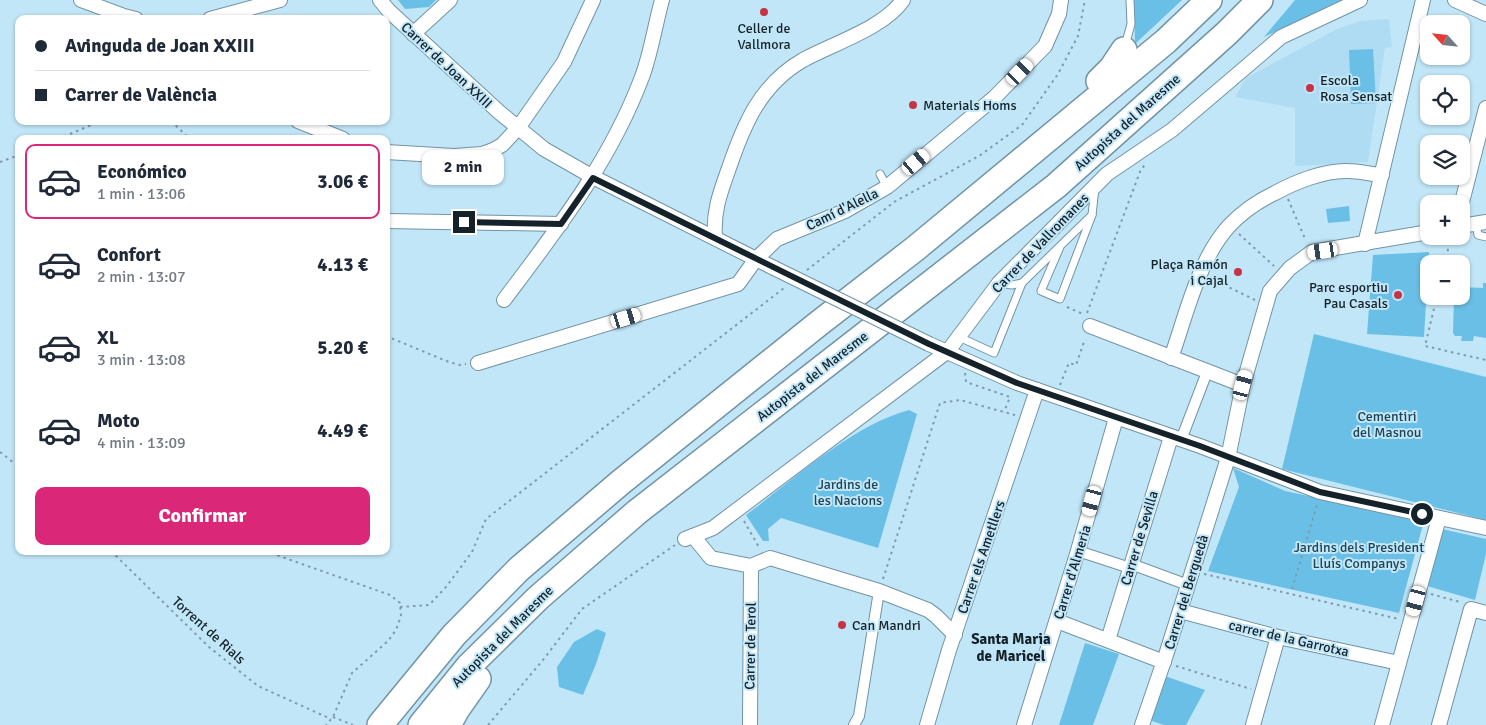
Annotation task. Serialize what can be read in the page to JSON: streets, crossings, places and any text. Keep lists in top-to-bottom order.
{
  "streets": {
    "highway": ["Autopista del Maresme"],
    "street": [
      "Carrer de Joan XXIII",
      "Camí d'Alella",
      "Carrer de Vallromanes",
      "Carrer de Sevilla",
      "Carrer els Ametllers",
      "Carrer d'Almeria",
      "Carrer del Berguedà",
      "carrer de la Garrotxa",
      "Carrer de Terol"
    ],
    "path": ["Torrent de Rials"]
  },
  "crossings": [
    ["Carrer de Joan XXIII", "Camí d'Alella"],
    ["Carrer de Joan XXIII", "Carrer de Vallromanes"],
    ["Carrer de Joan XXIII", "Carrer de Sevilla"],
    ["Carrer de Joan XXIII", "Carrer els Ametllers"],
    ["Carrer de Joan XXIII", "Carrer d'Almeria"],
    ["Carrer de Joan XXIII", "Carrer del Berguedà"],
    ["Carrer del Berguedà", "carrer de la Garrotxa"]
  ],
  "districts": ["Santa Maria de Maricel"],
  "parks": ["Cementiri del Masnou", "Jardins de les Nacions", "Jardins dels President Lluís Companys"],
  "places": [
    "Celler de Vallmora",
    "Escola Rosa Sensat",
    "Materials Homs",
    "Plaça Ramón i Cajal",
    "Parc esportiu Pau Casals",
    "Can Mandri"
  ],
  "north": "top left",
  "page": {
    "map_buttons": ["+", "−"],
    "banner": ["Avinguda de Joan XXIII", "Carrer de València"],
    "list": [
      {
        "name": "Económico",
        "note": "1 min · 13:06",
        "value": "3.06 €"
      },
      {
        "name": "Confort",
        "note": "2 min · 13:07",
        "value": "4.13 €"
      },
      {
        "name": "XL",
        "note": "3 min · 13:08",
        "value": "5.20 €"
      },
      {
        "name": "Moto",
        "note": "4 min · 13:09",
        "value": "4.49 €"
      }
    ],
    "bubble": "2 min",
    "buttons": "Confirmar"
  }
}
